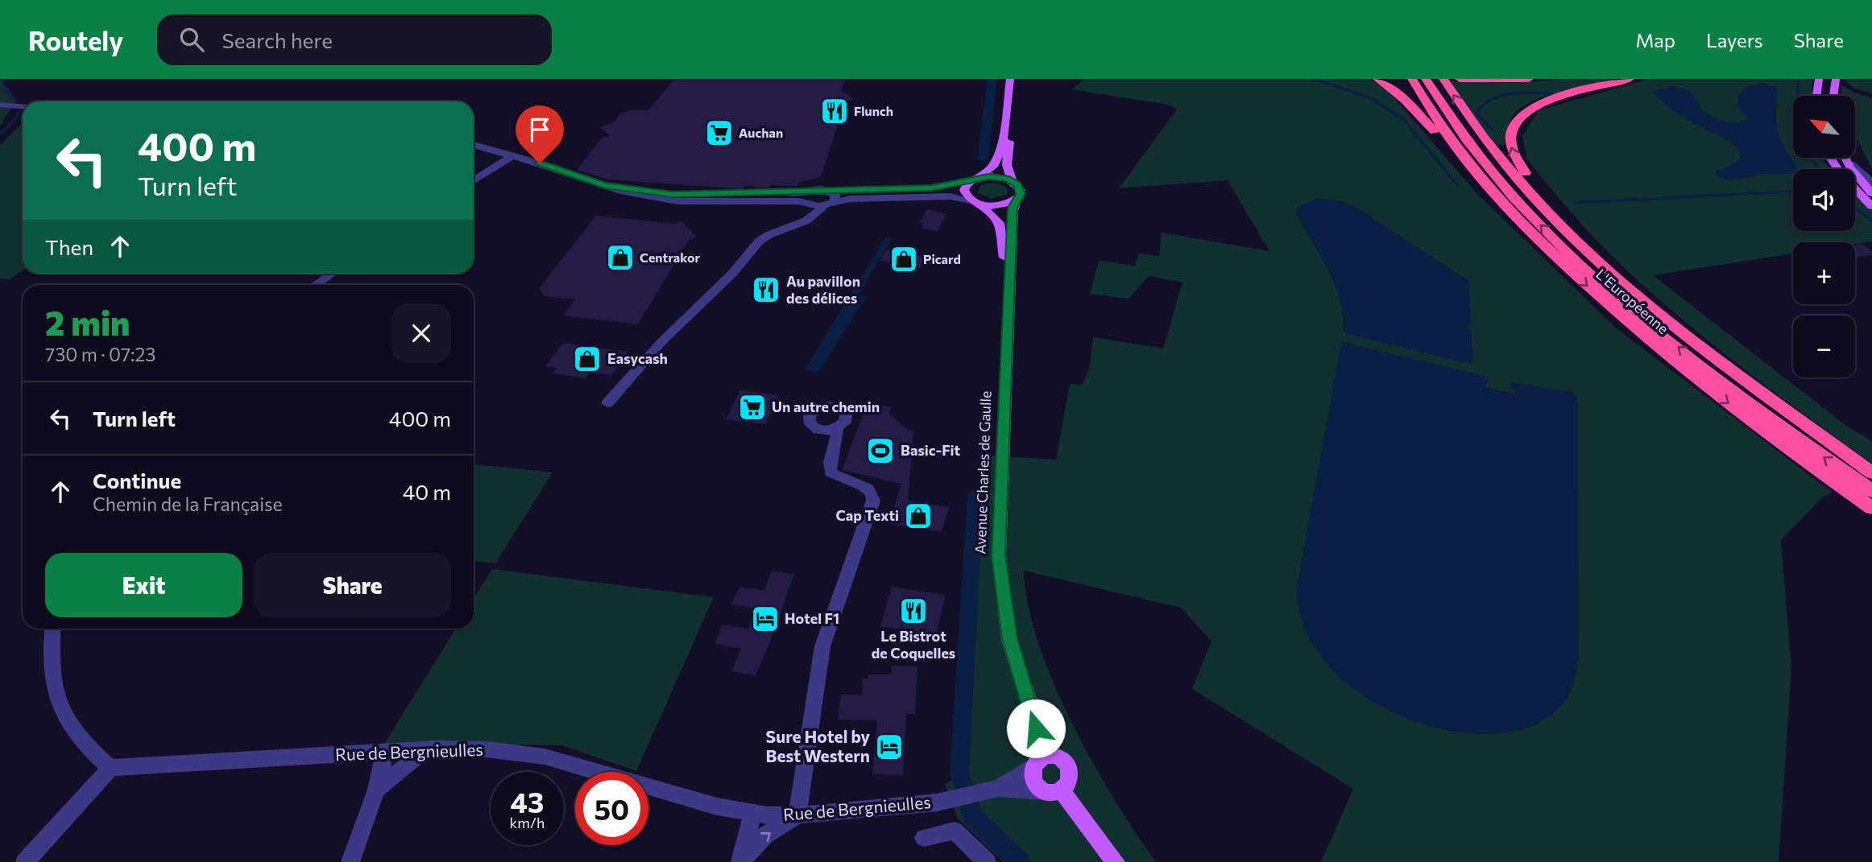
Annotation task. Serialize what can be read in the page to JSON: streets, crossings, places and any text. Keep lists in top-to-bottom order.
{
  "streets": {
    "highway": ["L'Européenne"],
    "main road": ["Avenue Charles de Gaulle"],
    "street": ["Rue de Bergnieulles"]
  },
  "crossings": [
    ["Avenue Charles de Gaulle", "Rue de Bergnieulles"]
  ],
  "places": {
    "restaurant": ["Flunch", "Au pavillon des délices", "Le Bistrot de Coquelles"],
    "supermarket": ["Auchan", "Un autre chemin"],
    "shop": [
      "Centrakor",
      "Picard",
      "Easycash",
      "Cap Texti"
    ],
    "sports": ["Basic-Fit"],
    "hotel": ["Hotel F1", "Sure Hotel by Best Western"]
  },
  "north": "top left",
  "page": {
    "header": "Routely",
    "search": "Search here",
    "nav": ["Map", "Layers", "Share"],
    "map_buttons": ["+", "−"],
    "turn": ["400 m", "Turn left"],
    "then": "Then",
    "heading": ["2 min", "730 m · 07:23"],
    "list": [
      {
        "name": "Turn left",
        "value": "400 m"
      },
      {
        "name": "Continue",
        "note": "Chemin de la Française",
        "value": "40 m"
      }
    ],
    "buttons": ["Exit", "Share"],
    "speed": "43 km/h",
    "limit": "50"
  }
}
